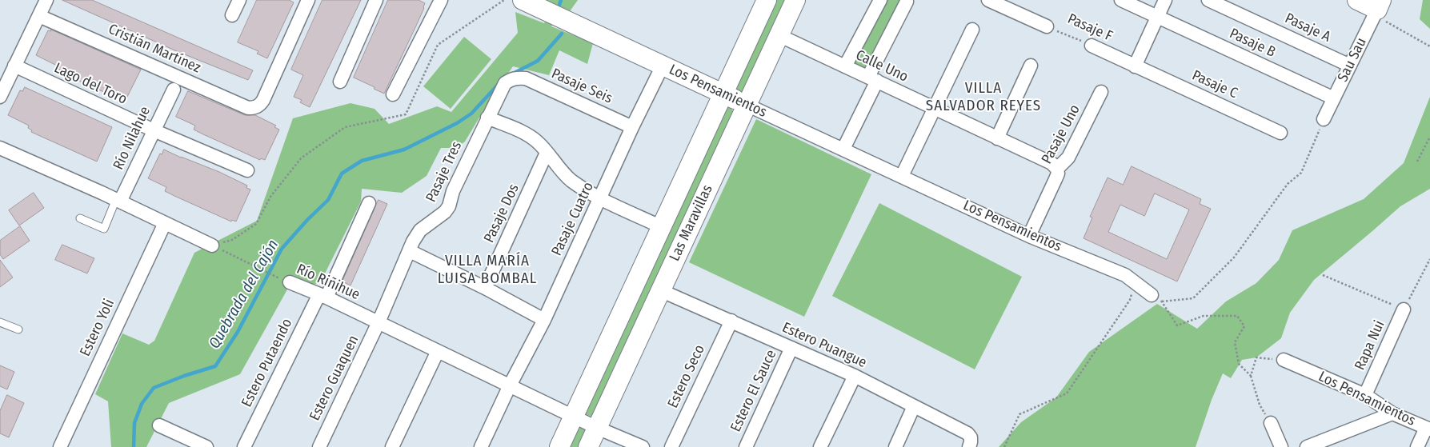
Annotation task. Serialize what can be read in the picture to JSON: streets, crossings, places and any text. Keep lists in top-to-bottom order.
{
  "streets": {
    "street": [
      "Pasaje F",
      "Pasaje A",
      "Pasaje B",
      "Cristián Martínez",
      "Sau Sau",
      "Calle Uno",
      "Lago del Toro",
      "Pasaje C",
      "Pasaje Seis",
      "Los Pensamientos",
      "Pasaje Uno",
      "Río Nilahue",
      "Pasaje Tres",
      "Pasaje Dos",
      "Pasaje Cuatro",
      "Las Maravillas",
      "Río Riñihue",
      "Estero Yoli",
      "Estero Puangue",
      "Rapa Nui",
      "Estero Putaendo",
      "Estero Seco",
      "Estero Guaquen",
      "Estero El Sauce"
    ]
  },
  "crossings": [
    ["Pasaje F", "Pasaje C"],
    ["Pasaje A", "Sau Sau"],
    ["Pasaje B", "Sau Sau"],
    ["Calle Uno", "Pasaje Uno"],
    ["Calle Uno", "Las Maravillas"],
    ["Lago del Toro", "Río Nilahue"],
    ["Pasaje Seis", "Pasaje Tres"],
    ["Pasaje Seis", "Pasaje Cuatro"],
    ["Los Pensamientos", "Pasaje Uno"],
    ["Los Pensamientos", "Pasaje Cuatro"],
    ["Los Pensamientos", "Las Maravillas"],
    ["Los Pensamientos", "Rapa Nui"],
    ["Pasaje Tres", "Río Riñihue"],
    ["Pasaje Tres", "Estero Guaquen"],
    ["Pasaje Cuatro", "Río Riñihue"],
    ["Las Maravillas", "Río Riñihue"],
    ["Las Maravillas", "Estero Puangue"],
    ["Río Riñihue", "Estero Putaendo"],
    ["Río Riñihue", "Estero Guaquen"],
    ["Estero Puangue", "Estero Seco"],
    ["Estero Puangue", "Estero El Sauce"]
  ],
  "districts": ["VILLA SALVADOR REYES", "VILLA MARÍA LUISA BOMBAL"],
  "water": ["Quebrada del Cajón"]
}
